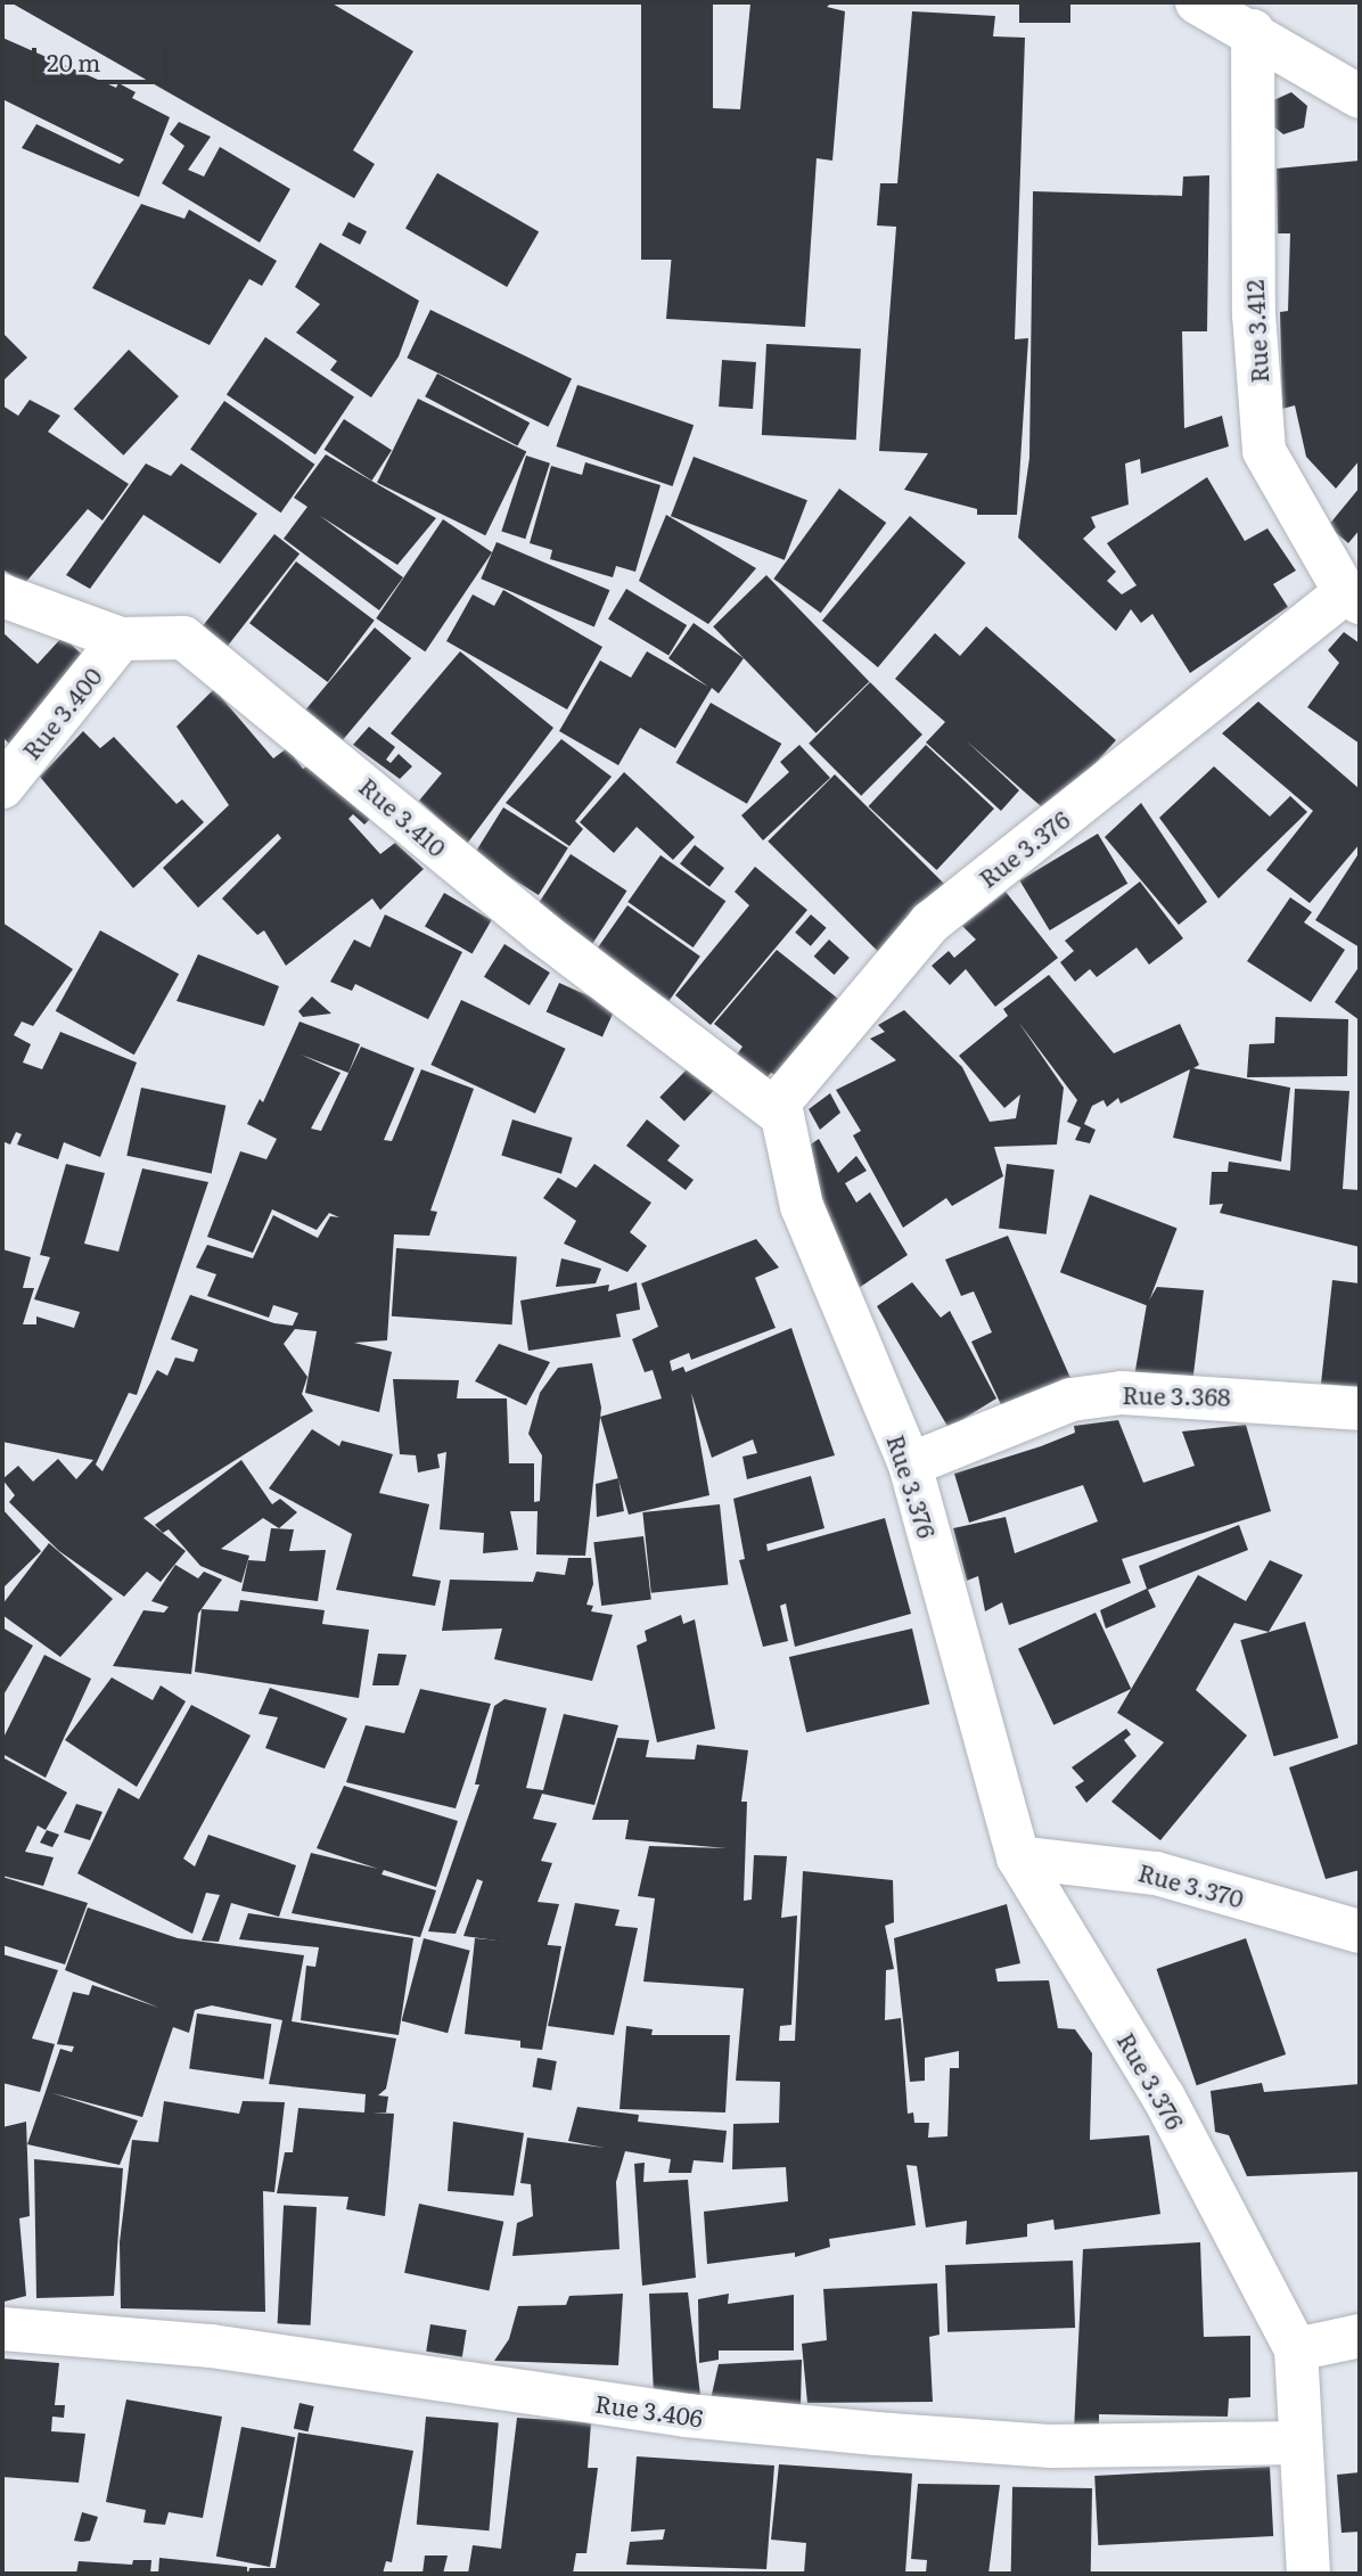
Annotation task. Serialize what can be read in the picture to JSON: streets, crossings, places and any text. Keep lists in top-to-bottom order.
{
  "streets": {
    "street": [
      "Rue 3.412",
      "Rue 3.400",
      "Rue 3.410",
      "Rue 3.376",
      "Rue 3.368",
      "Rue 3.370",
      "Rue 3.406"
    ]
  },
  "crossings": [
    ["Rue 3.412", "Rue 3.376"],
    ["Rue 3.400", "Rue 3.410"],
    ["Rue 3.410", "Rue 3.376"],
    ["Rue 3.376", "Rue 3.368"],
    ["Rue 3.376", "Rue 3.370"],
    ["Rue 3.376", "Rue 3.406"]
  ],
  "scale_bar": "20 m"
}
